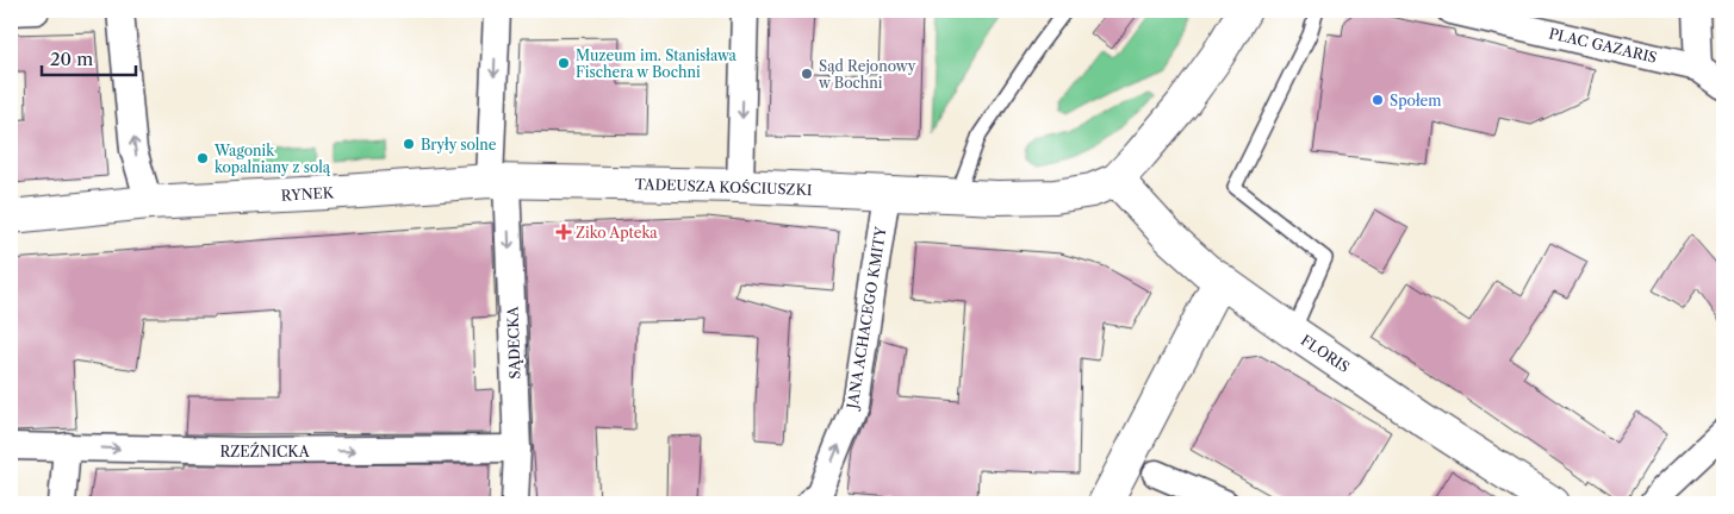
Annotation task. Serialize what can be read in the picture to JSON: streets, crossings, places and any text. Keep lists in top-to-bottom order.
{
  "streets": {
    "street": [
      "PLAC GAZARIS",
      "TADEUSZA KOŚCIUSZKI",
      "RYNEK",
      "JANA ACHACEGO KMITY",
      "SĄDECKA",
      "FLORIS",
      "RZEŹNICKA"
    ]
  },
  "crossings": [
    ["TADEUSZA KOŚCIUSZKI", "RYNEK"],
    ["TADEUSZA KOŚCIUSZKI", "JANA ACHACEGO KMITY"],
    ["TADEUSZA KOŚCIUSZKI", "SĄDECKA"],
    ["TADEUSZA KOŚCIUSZKI", "FLORIS"],
    ["RYNEK", "SĄDECKA"],
    ["SĄDECKA", "RZEŹNICKA"]
  ],
  "one_way": ["JANA ACHACEGO KMITY", "SĄDECKA", "RZEŹNICKA"],
  "places": {
    "other": [
      "Muzeum im. Stanisława Fischera w Bochni",
      "Sąd Rejonowy w Bochni",
      "Społem",
      "Bryły solne",
      "Wagonik kopalniany z solą"
    ],
    "health": ["Ziko Apteka"]
  },
  "scale_bar": "20 m"
}
